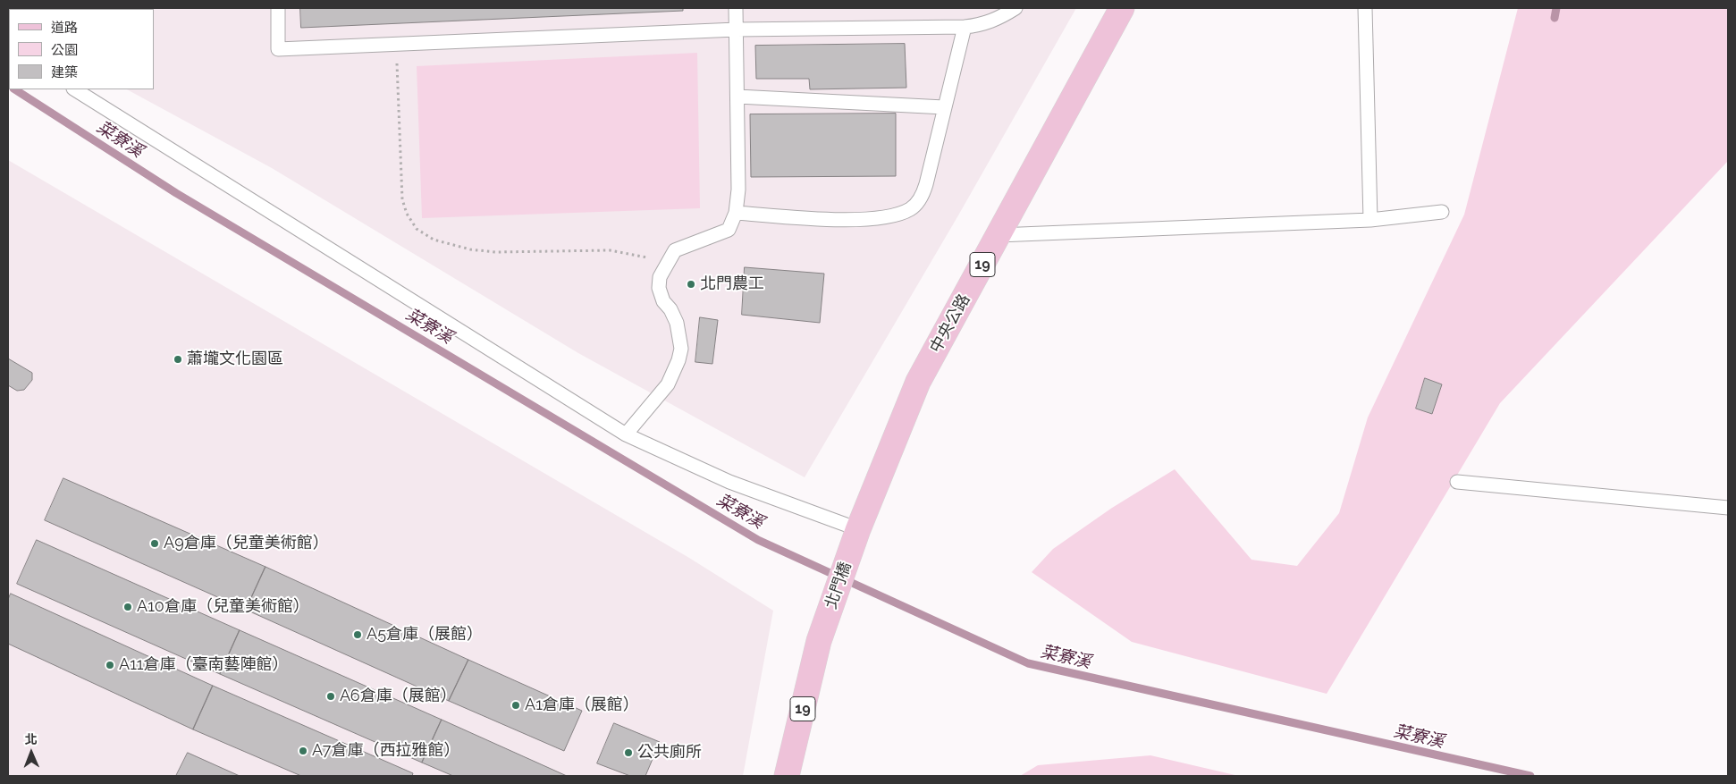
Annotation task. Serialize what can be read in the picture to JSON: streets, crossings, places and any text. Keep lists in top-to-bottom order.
{
  "streets": {
    "main road": ["19", "中央公路", "北門橋"]
  },
  "crossings": [
    ["中央公路", "北門橋"]
  ],
  "water": ["菜寮溪"],
  "places": [
    "北門農工",
    "蕭壠文化園區",
    "A9倉庫（兒童美術館）",
    "A10倉庫（兒童美術館）",
    "A5倉庫（展館）",
    "A11倉庫（臺南藝陣館）",
    "A6倉庫（展館）",
    "A1倉庫（展館）",
    "A7倉庫（西拉雅館）",
    "公共廁所"
  ],
  "legend": ["道路", "公園", "建築"],
  "north": "top"
}
